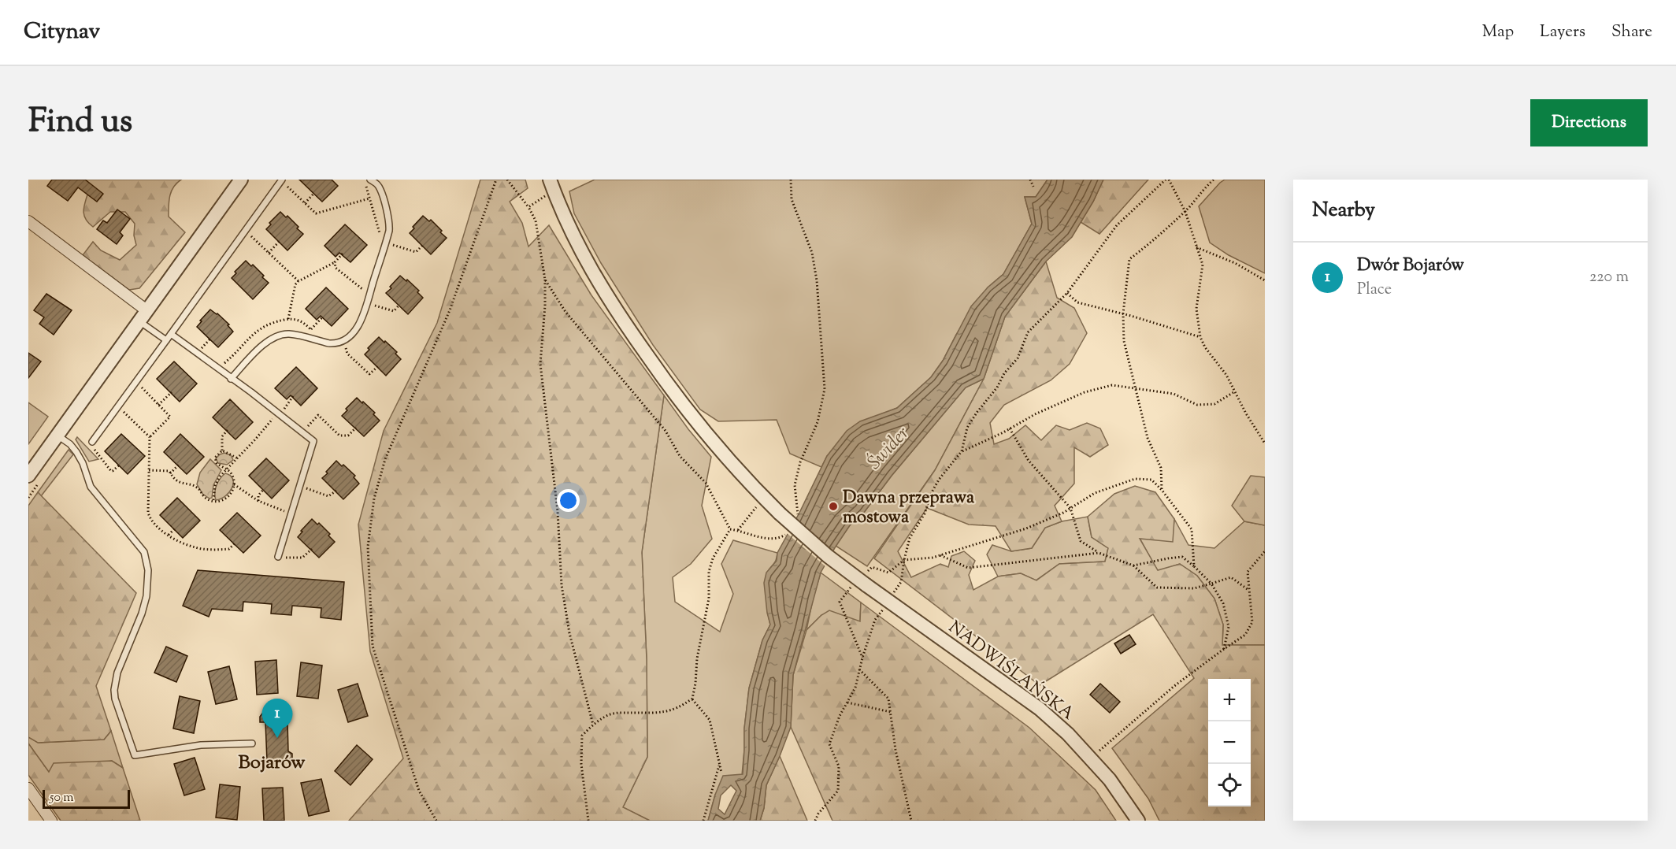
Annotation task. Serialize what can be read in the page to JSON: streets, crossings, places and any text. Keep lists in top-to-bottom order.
{
  "streets": {
    "street": ["NADWIŚLAŃSKA"]
  },
  "districts": ["Bojarów"],
  "water": ["Świder"],
  "places": ["Dawna przeprawa mostowa"],
  "scale_bar": "50 m",
  "page": {
    "header": "Citynav",
    "nav": ["Map", "Layers", "Share"],
    "title": "Find us",
    "buttons": "Directions",
    "heading": "Nearby",
    "list": [
      {
        "mark": "1",
        "name": "Dwór Bojarów",
        "note": "Place",
        "value": "220 m"
      }
    ],
    "map_buttons": ["+", "−"],
    "pins": "1",
    "scale": "50 m"
  }
}
